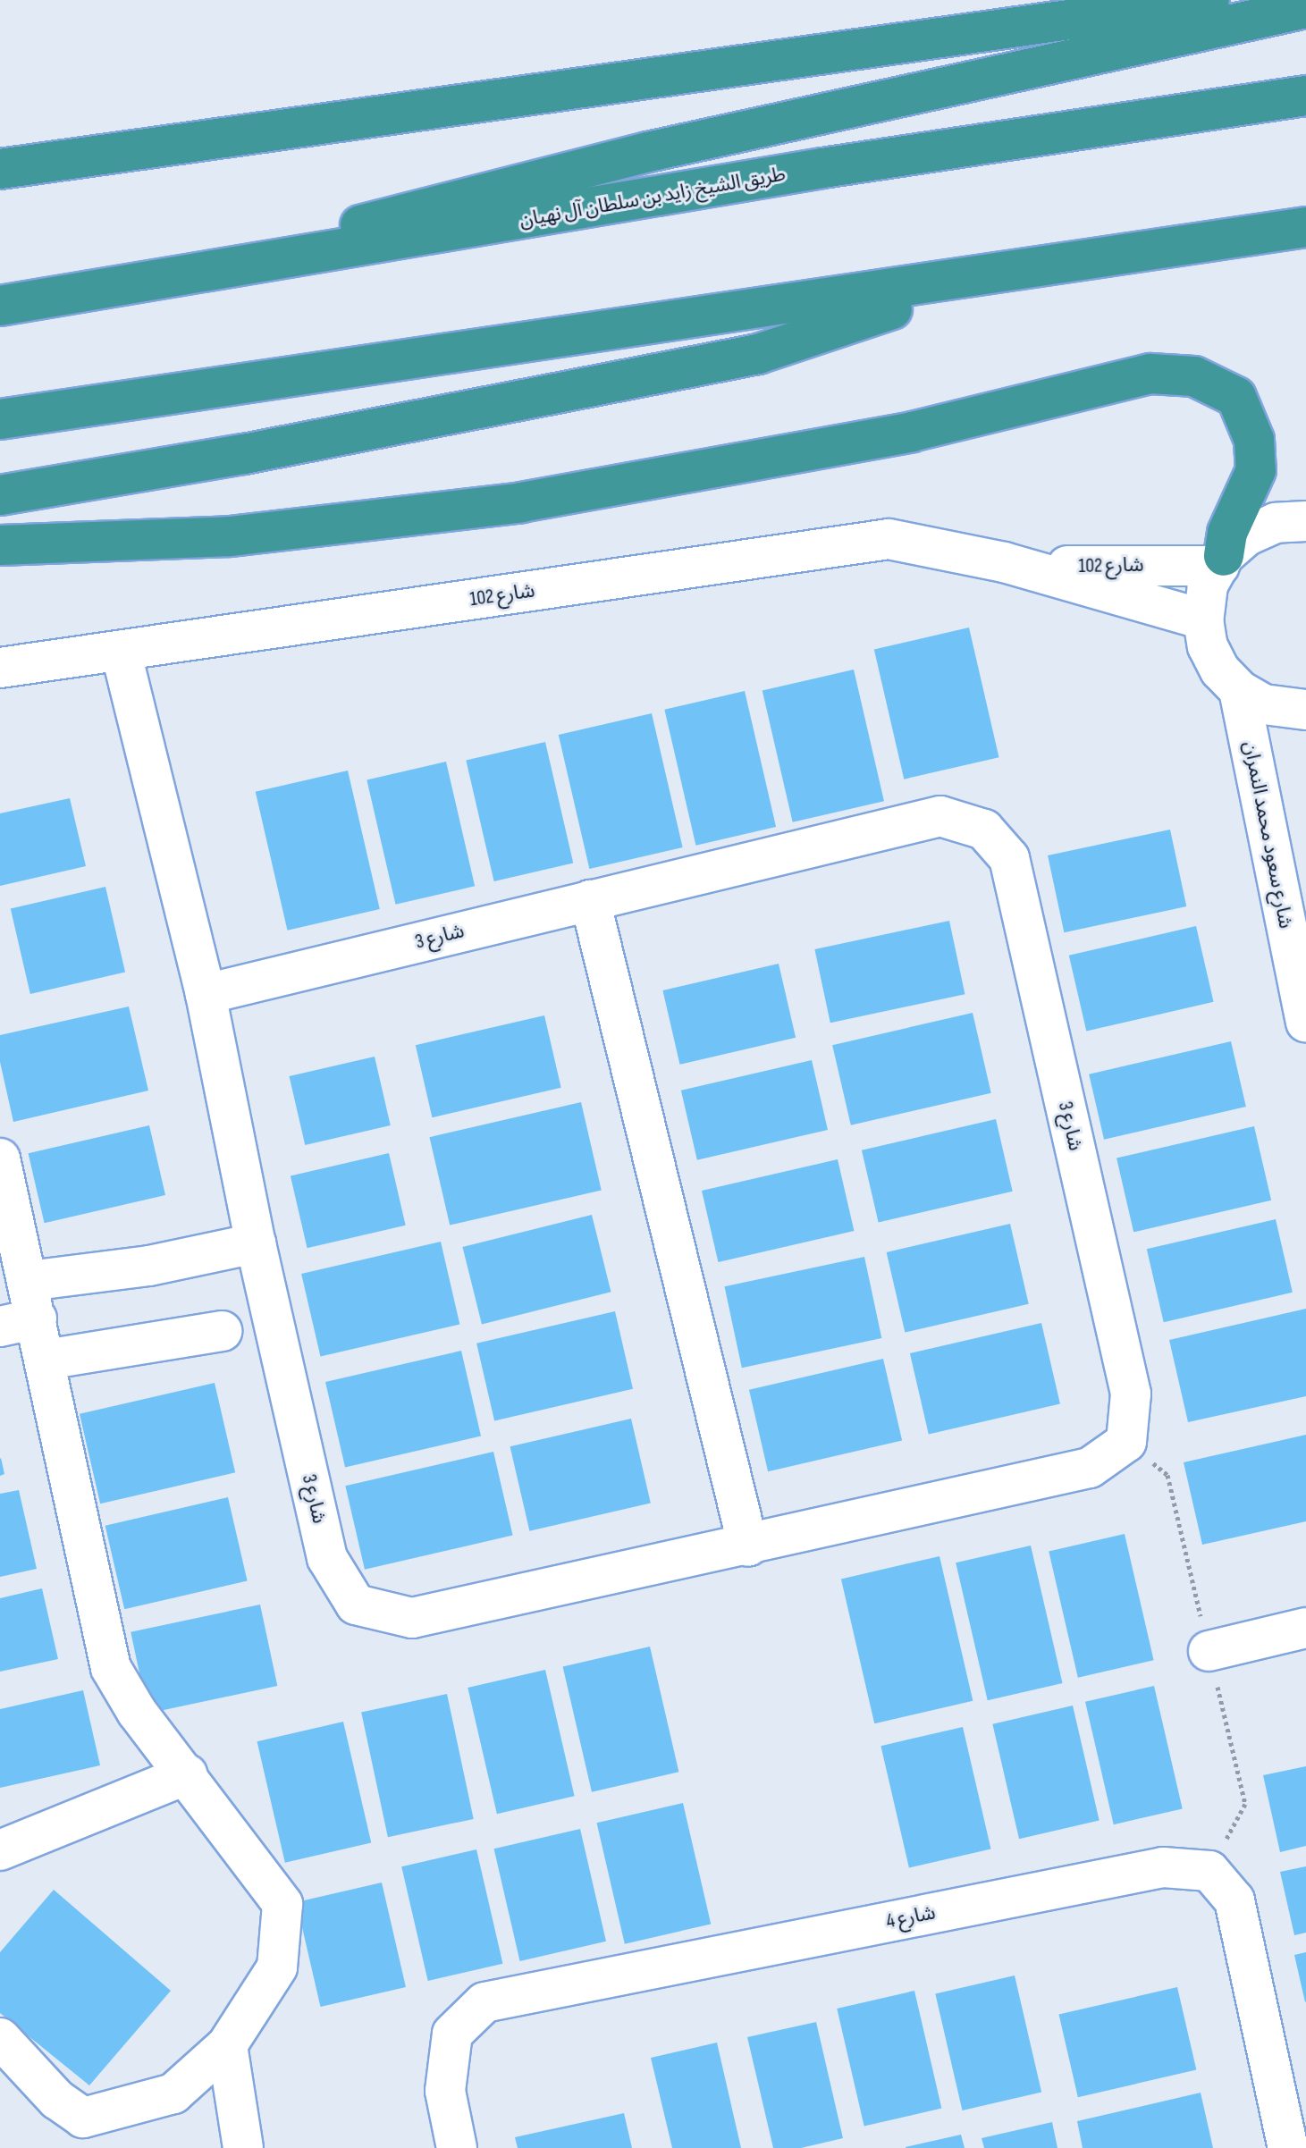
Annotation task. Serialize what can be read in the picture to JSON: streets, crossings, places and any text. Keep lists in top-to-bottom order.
{
  "streets": {
    "highway": ["طريق الشيخ زايد بن سلطان آل نهيان"],
    "street": [
      "شارع 102",
      "شارع سعود محمد النمران",
      "شارع 3",
      "شارع 4"
    ]
  },
  "crossings": [
    ["شارع 102", "شارع 3"]
  ]
}
